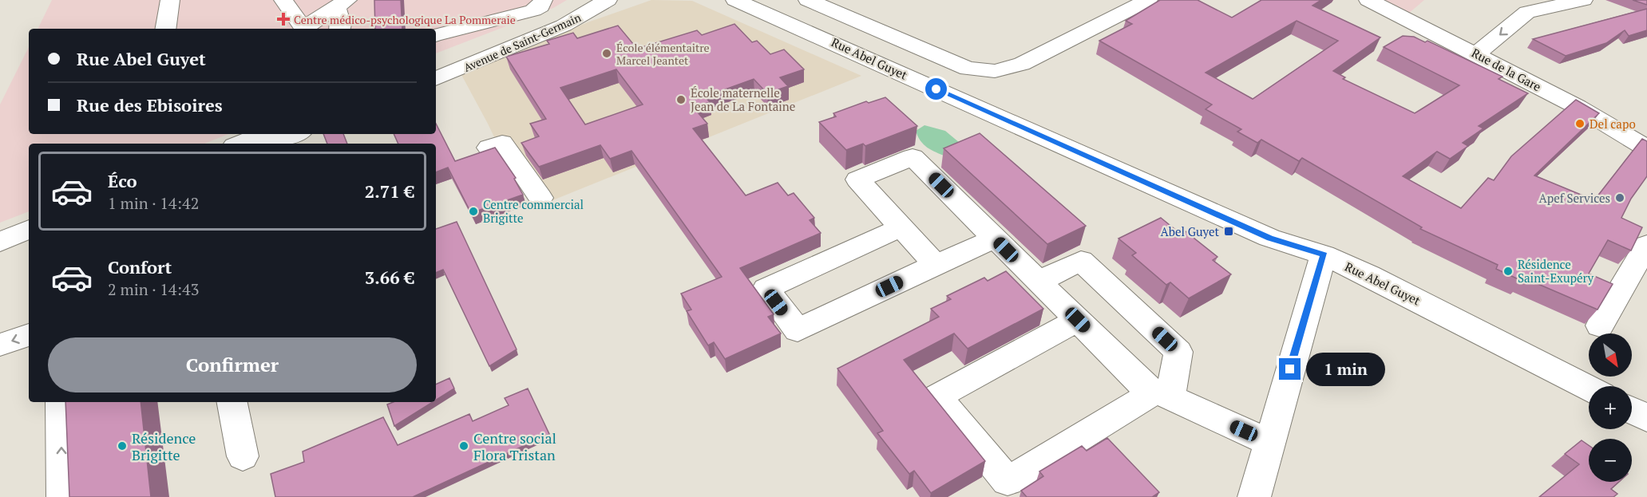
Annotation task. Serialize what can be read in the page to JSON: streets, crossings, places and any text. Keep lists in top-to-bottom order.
{
  "streets": {
    "street": ["Avenue de Saint-Germain", "Rue Abel Guyet", "Rue de la Gare"]
  },
  "places": {
    "health": ["Centre médico-psychologique La Pommeraie"],
    "other": [
      "École élémentaitre Marcel Jeantet",
      "École maternelle Jean de La Fontaine",
      "Del capo",
      "Apef Services",
      "Centre commercial Brigitte",
      "Résidence Saint-Exupéry",
      "Résidence Brigitte",
      "Centre social Flora Tristan"
    ],
    "transit": ["Abel Guyet"]
  },
  "north": "bottom right",
  "page": {
    "banner": ["Rue Abel Guyet", "Rue des Ebisoires"],
    "list": [
      {
        "name": "Éco",
        "note": "1 min · 14:42",
        "value": "2.71 €"
      },
      {
        "name": "Confort",
        "note": "2 min · 14:43",
        "value": "3.66 €"
      }
    ],
    "buttons": "Confirmer",
    "map_buttons": ["+", "−"],
    "bubble": "1 min"
  }
}
